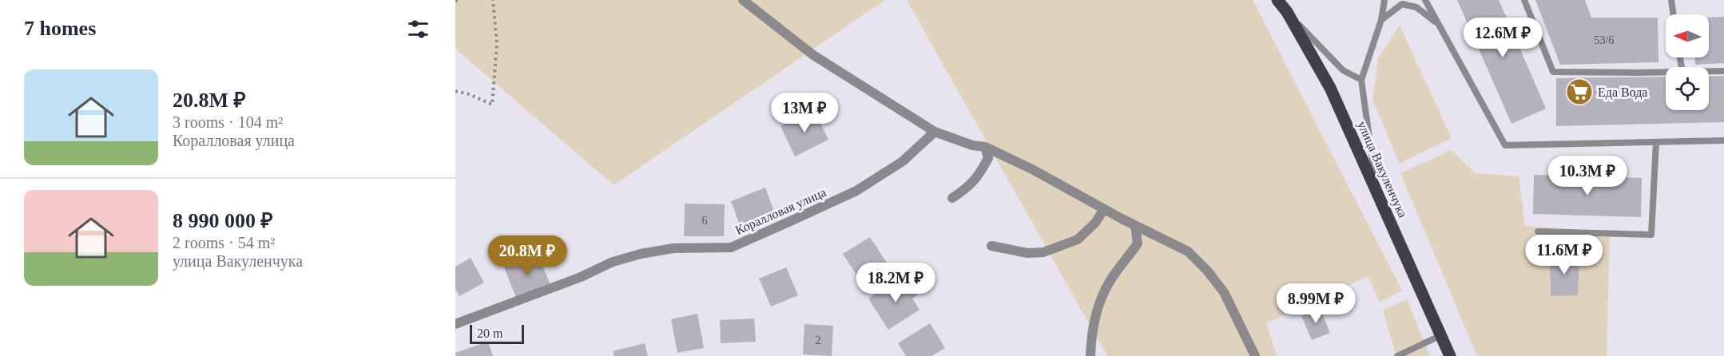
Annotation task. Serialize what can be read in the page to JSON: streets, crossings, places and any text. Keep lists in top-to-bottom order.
{
  "streets": {
    "main road": ["улица Вакуленчука"],
    "street": ["Коралловая улица"]
  },
  "places": {
    "supermarket": ["Еда Вода"]
  },
  "house_numbers": ["53/6", "6", "2"],
  "scale_bar": "20 m",
  "north": "left",
  "page": {
    "heading": "7 homes",
    "price": [
      "12.6M ₽",
      "13M ₽",
      "10.3M ₽",
      "11.6M ₽",
      "20.8M ₽",
      "18.2M ₽",
      "8.99M ₽"
    ],
    "list": [
      {
        "name": "20.8M ₽",
        "note": "3 rooms · 104 m² · Коралловая улица"
      },
      {
        "name": "8 990 000 ₽",
        "note": "2 rooms · 54 m² · улица Вакуленчука"
      }
    ],
    "scale": "20 m"
  }
}
